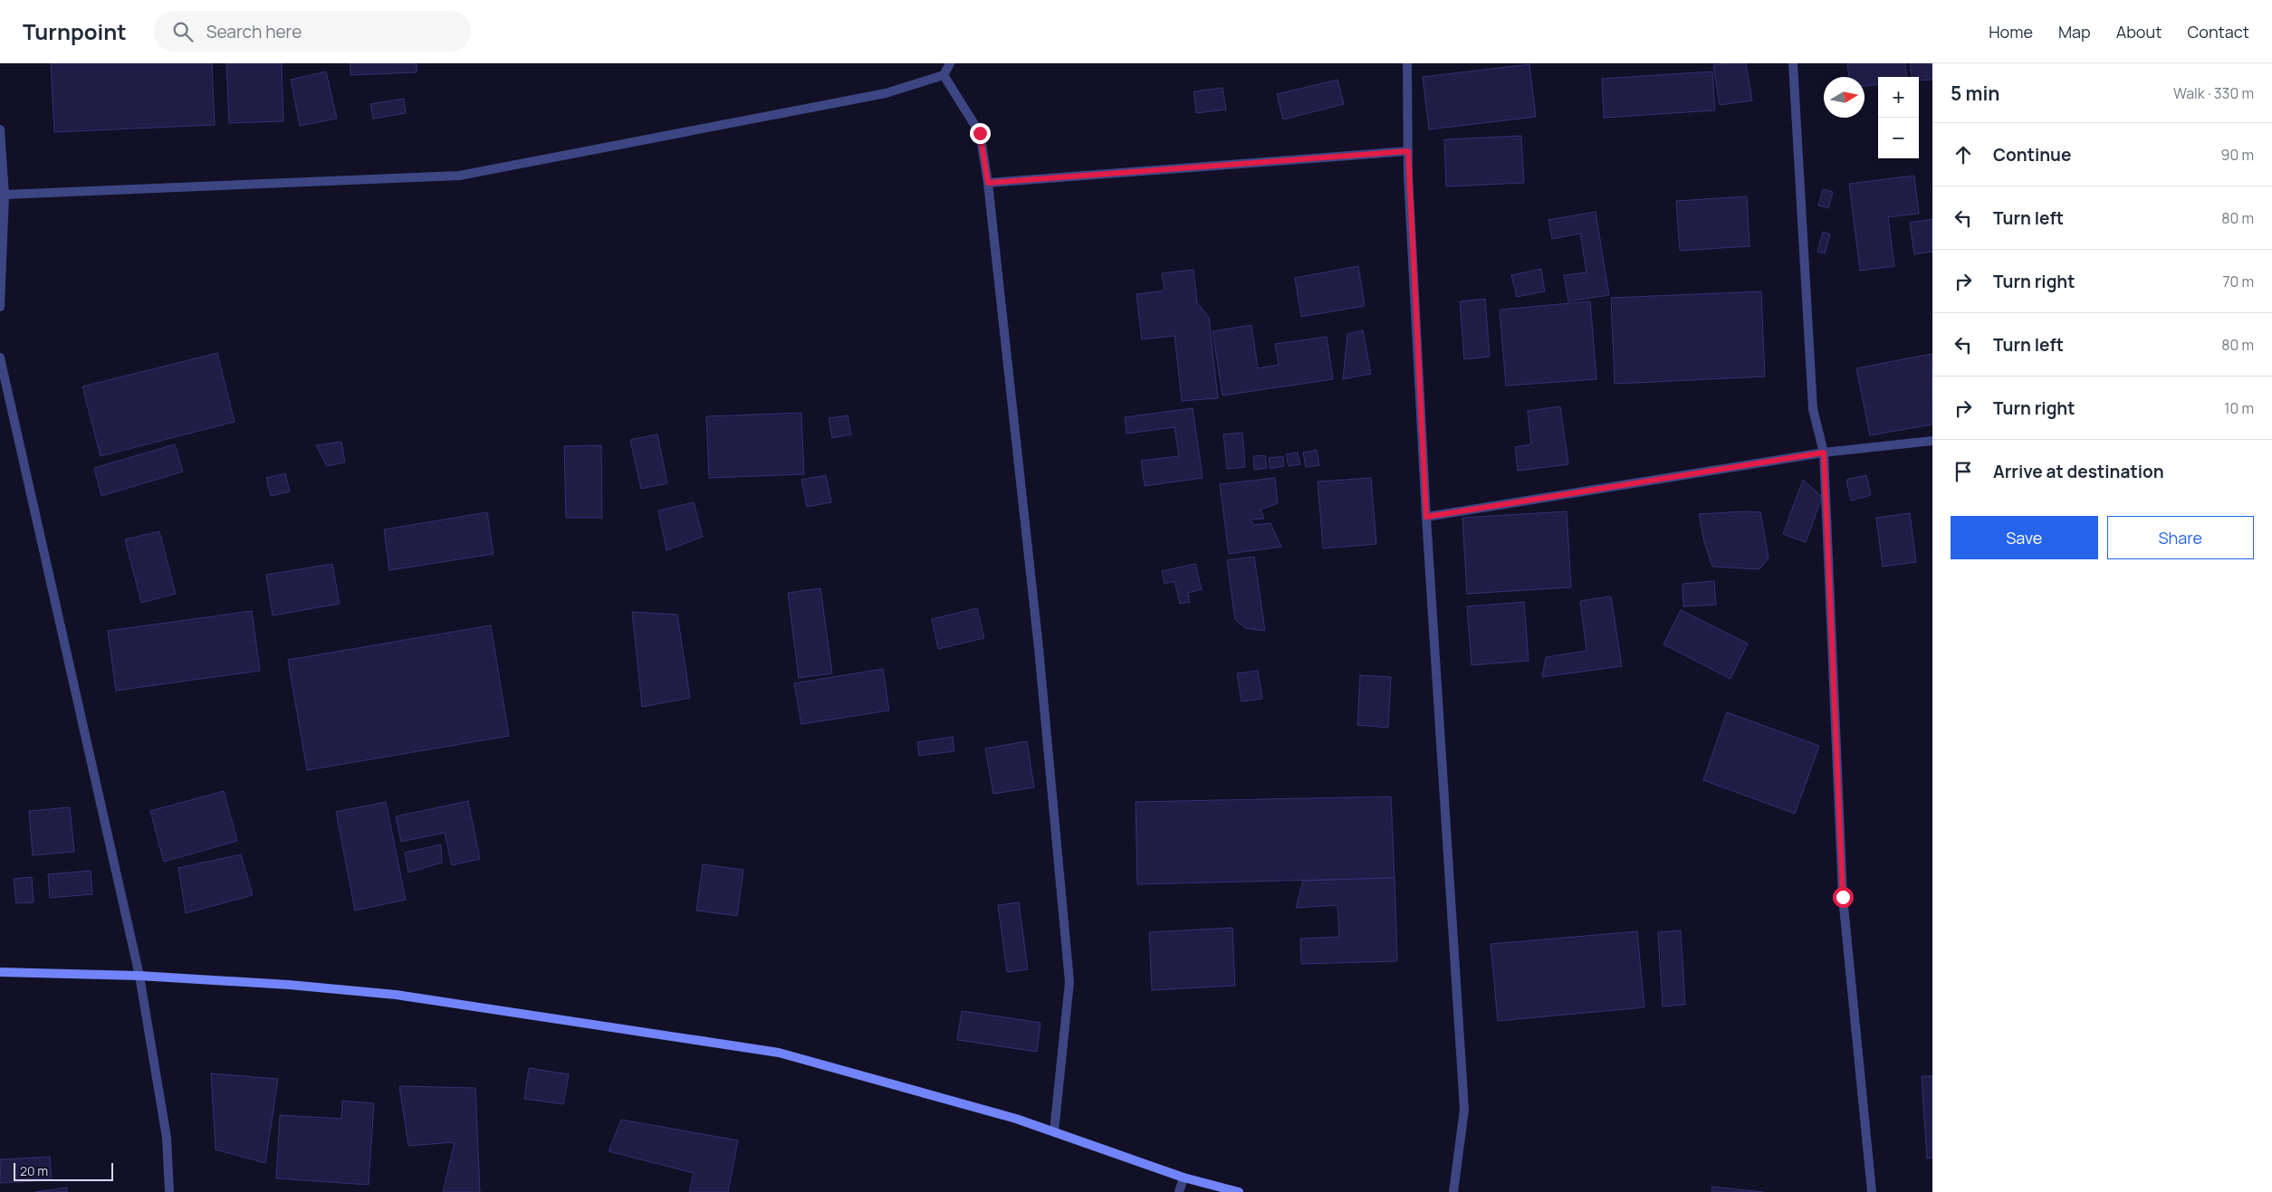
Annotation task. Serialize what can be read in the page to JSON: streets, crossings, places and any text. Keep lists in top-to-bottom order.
{
  "scale_bar": "20 m",
  "north": "right",
  "page": {
    "header": "Turnpoint",
    "search": "Search here",
    "nav": [
      "Home",
      "Map",
      "About",
      "Contact"
    ],
    "heading": ["5 min", "Walk · 330 m"],
    "map_buttons": ["+", "−"],
    "list": [
      ["Continue", "90 m"],
      ["Turn left", "80 m"],
      ["Turn right", "70 m"],
      ["Turn left", "80 m"],
      ["Turn right", "10 m"],
      "Arrive at destination"
    ],
    "buttons": ["Save", "Share"],
    "scale": "20 m"
  }
}
